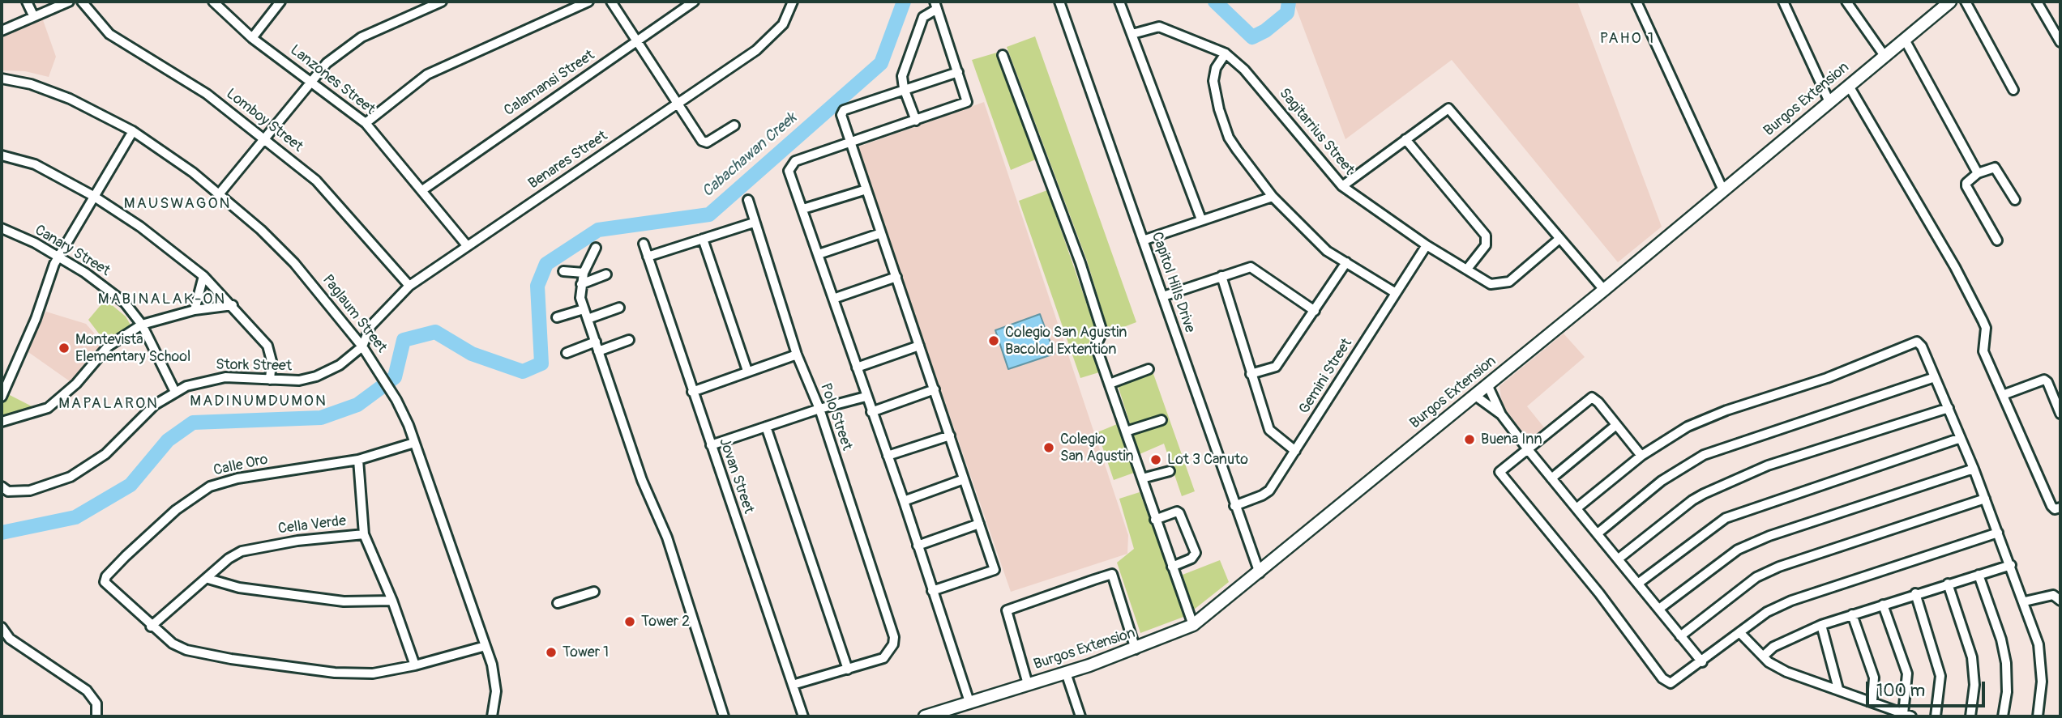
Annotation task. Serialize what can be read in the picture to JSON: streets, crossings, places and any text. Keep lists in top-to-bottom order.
{
  "streets": {
    "main road": ["Burgos Extension"],
    "street": [
      "Lanzones Street",
      "Calamansi Street",
      "Lomboy Street",
      "Sagitarrius Street",
      "Benares Street",
      "Canary Street",
      "Capitol Hills Drive",
      "Paglaum Street",
      "Stork Street",
      "Gemini Street",
      "Polo Street",
      "Calle Oro",
      "Jovan Street",
      "Cella Verde"
    ]
  },
  "crossings": [
    ["Lanzones Street", "Calamansi Street"],
    ["Lanzones Street", "Benares Street"],
    ["Burgos Extension", "Capitol Hills Drive"],
    ["Lomboy Street", "Benares Street"],
    ["Sagitarrius Street", "Gemini Street"],
    ["Benares Street", "Paglaum Street"],
    ["Benares Street", "Stork Street"],
    ["Canary Street", "Stork Street"],
    ["Capitol Hills Drive", "Gemini Street"],
    ["Paglaum Street", "Stork Street"],
    ["Paglaum Street", "Calle Oro"],
    ["Calle Oro", "Cella Verde"]
  ],
  "districts": [
    "PAHO 1",
    "MAUSWAGON",
    "MABINALAK-ON",
    "MADINUMDUMON",
    "MAPALARON"
  ],
  "water": ["Cabachawan Creek"],
  "places": [
    "Colegio San Agustin Bacolod Extention",
    "Montevista Elementary School",
    "Buena Inn",
    "Colegio San Agustin",
    "Lot 3 Canuto",
    "Tower 2",
    "Tower 1"
  ],
  "scale_bar": "100 m"
}
